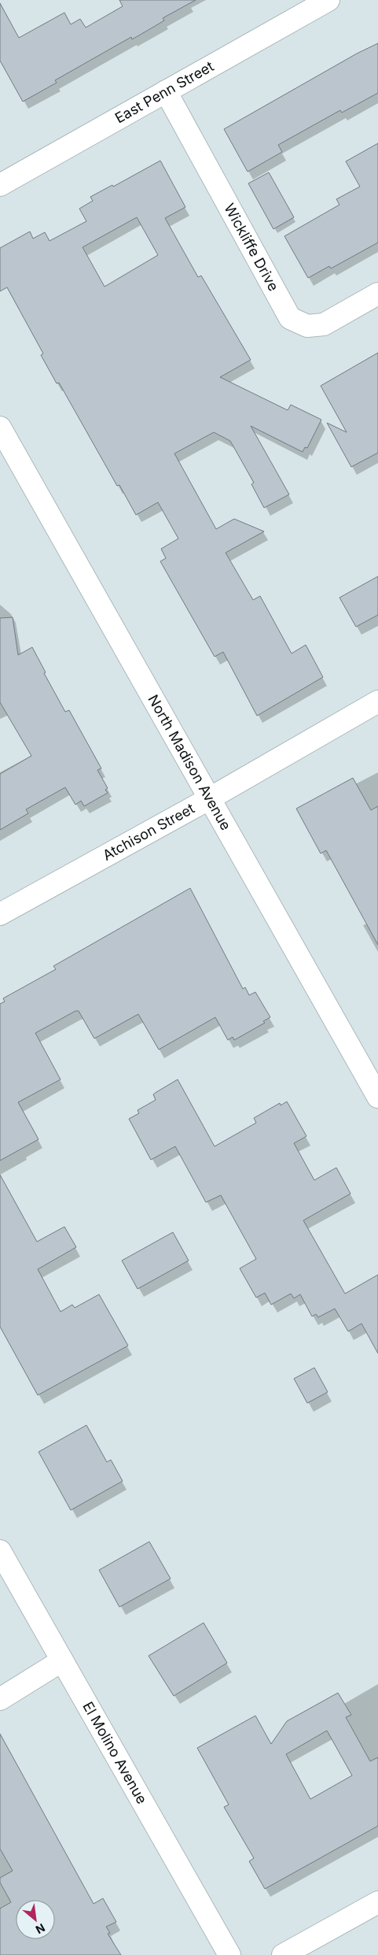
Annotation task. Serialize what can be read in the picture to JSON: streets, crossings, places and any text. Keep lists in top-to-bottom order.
{
  "streets": {
    "street": [
      "East Penn Street",
      "Wickliffe Drive",
      "North Madison Avenue",
      "Atchison Street",
      "El Molino Avenue"
    ]
  },
  "crossings": [
    ["East Penn Street", "Wickliffe Drive"],
    ["North Madison Avenue", "Atchison Street"]
  ],
  "north": "bottom right"
}
